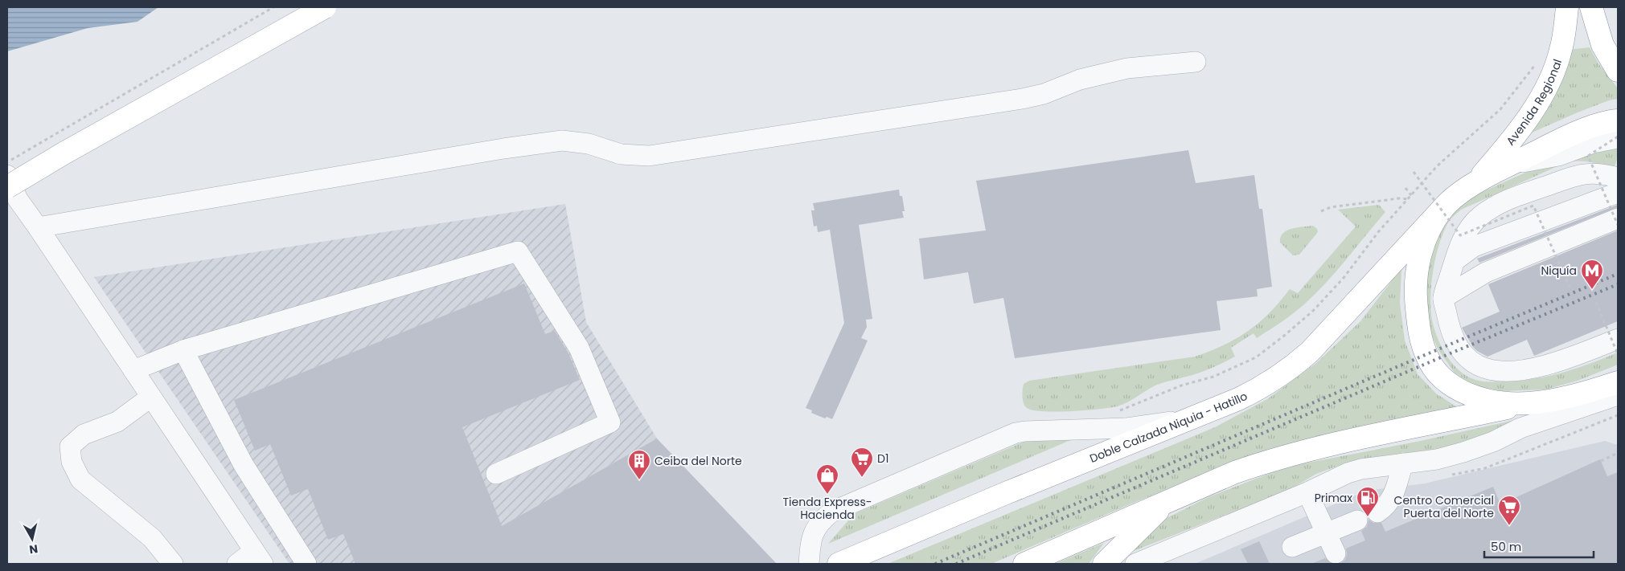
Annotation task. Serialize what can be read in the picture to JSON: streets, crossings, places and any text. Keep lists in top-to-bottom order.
{
  "streets": {
    "main road": ["Avenida Regional", "Doble Calzada Niquia - Hatillo"]
  },
  "places": {
    "metro station": ["Niquía"],
    "supermarket": ["D1", "Centro Comercial Puerta del Norte"],
    "building": ["Ceiba del Norte"],
    "shop": ["Tienda Express- Hacienda"],
    "fuel station": ["Primax"]
  },
  "scale_bar": "50 m",
  "north": "bottom"
}
